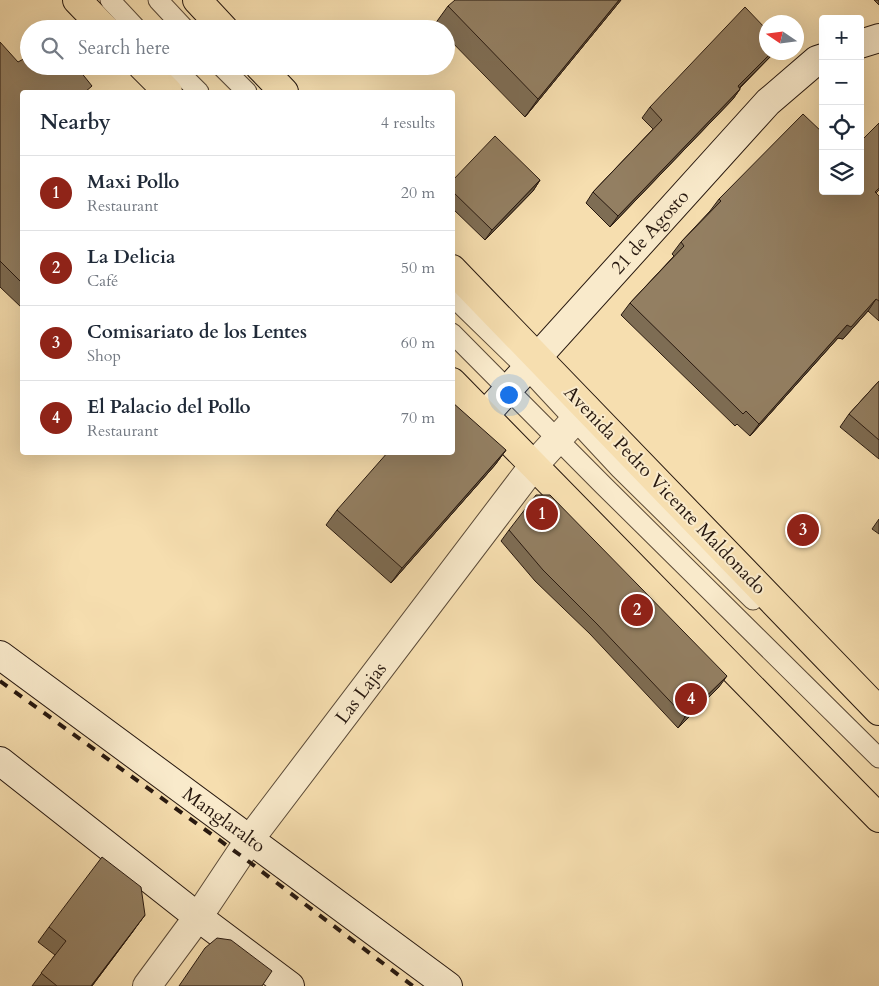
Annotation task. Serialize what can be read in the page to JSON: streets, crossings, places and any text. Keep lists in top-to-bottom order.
{
  "streets": {
    "main road": ["Avenida Pedro Vicente Maldonado"],
    "street": ["21 de Agosto", "Las Lajas", "Manglaralto"]
  },
  "crossings": [
    ["21 de Agosto", "Avenida Pedro Vicente Maldonado"],
    ["Avenida Pedro Vicente Maldonado", "Las Lajas"],
    ["Las Lajas", "Manglaralto"]
  ],
  "north": "left",
  "page": {
    "map_buttons": ["+", "−"],
    "search": "Search here",
    "heading": ["Nearby", "4 results"],
    "list": [
      {
        "mark": "1",
        "name": "Maxi Pollo",
        "note": "Restaurant",
        "value": "20 m"
      },
      {
        "mark": "2",
        "name": "La Delicia",
        "note": "Café",
        "value": "50 m"
      },
      {
        "mark": "3",
        "name": "Comisariato de los Lentes",
        "note": "Shop",
        "value": "60 m"
      },
      {
        "mark": "4",
        "name": "El Palacio del Pollo",
        "note": "Restaurant",
        "value": "70 m"
      }
    ],
    "pins": [
      "1",
      "3",
      "2",
      "4"
    ]
  }
}
